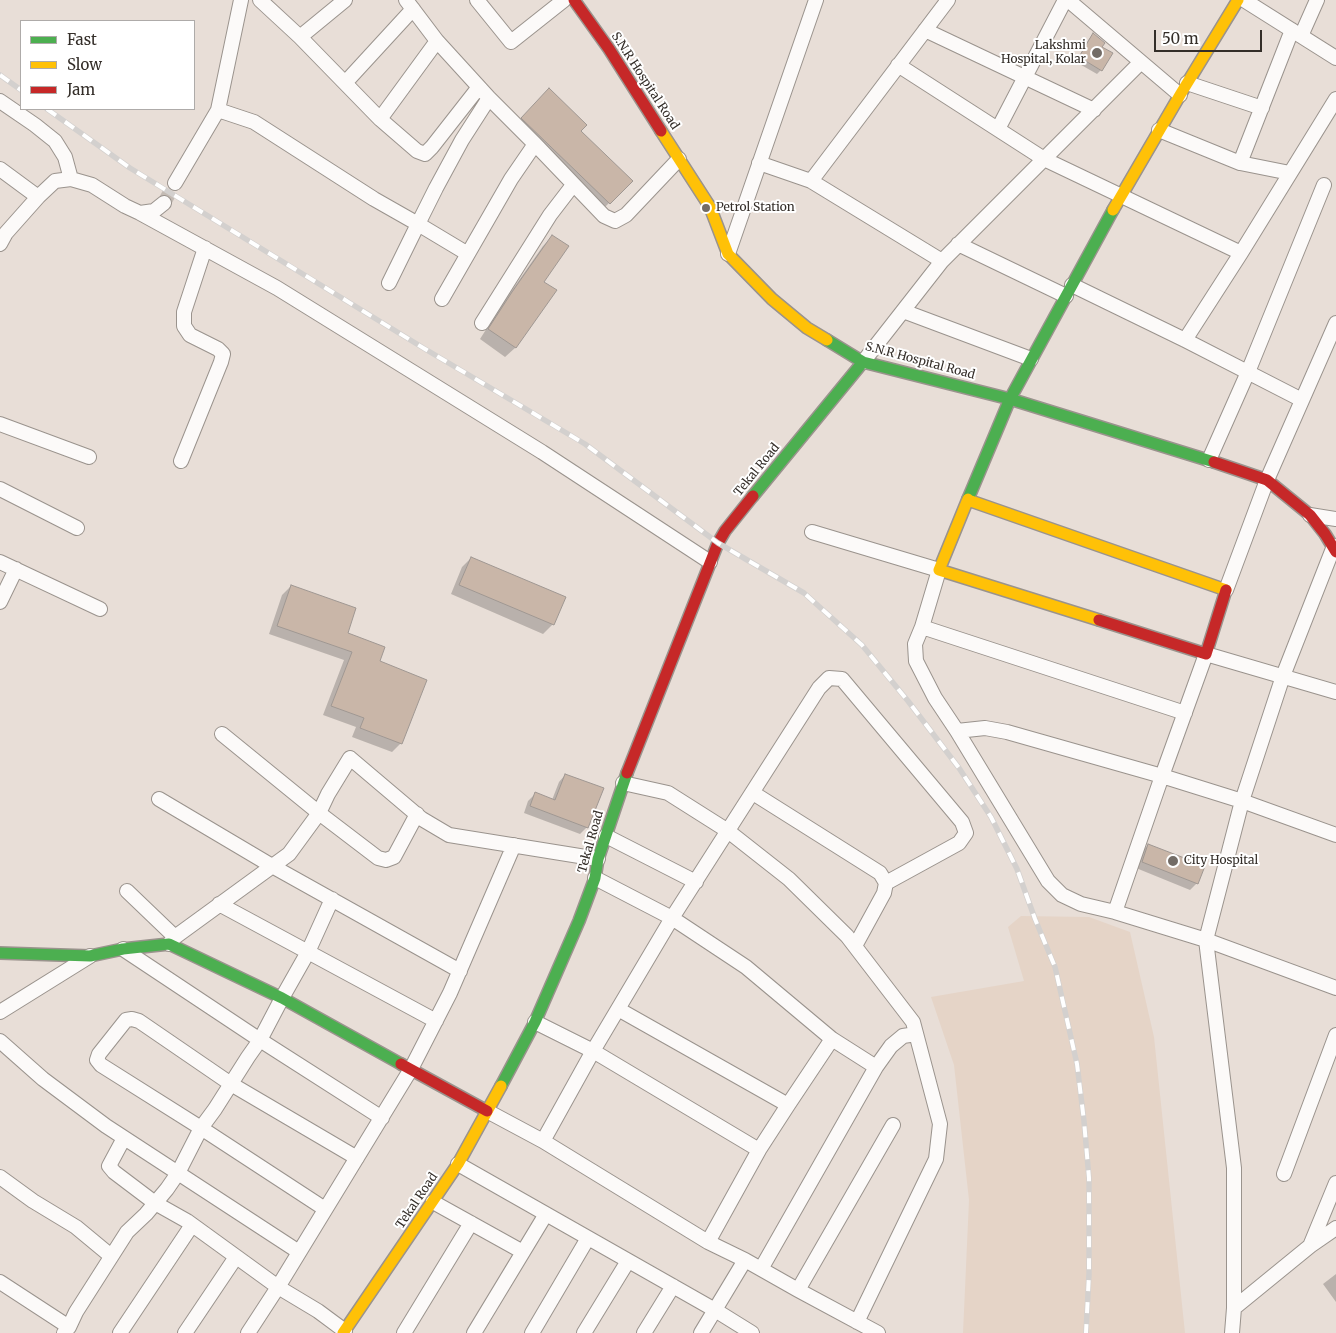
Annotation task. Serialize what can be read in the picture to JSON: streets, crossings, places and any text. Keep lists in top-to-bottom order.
{
  "streets": {
    "main road": ["S.N.R Hospital Road", "Tekal Road"]
  },
  "crossings": [
    ["S.N.R Hospital Road", "Tekal Road"]
  ],
  "places": ["Lakshmi Hospital, Kolar", "Petrol Station", "City Hospital"],
  "legend": ["Fast", "Slow", "Jam"],
  "scale_bar": "50 m"
}
